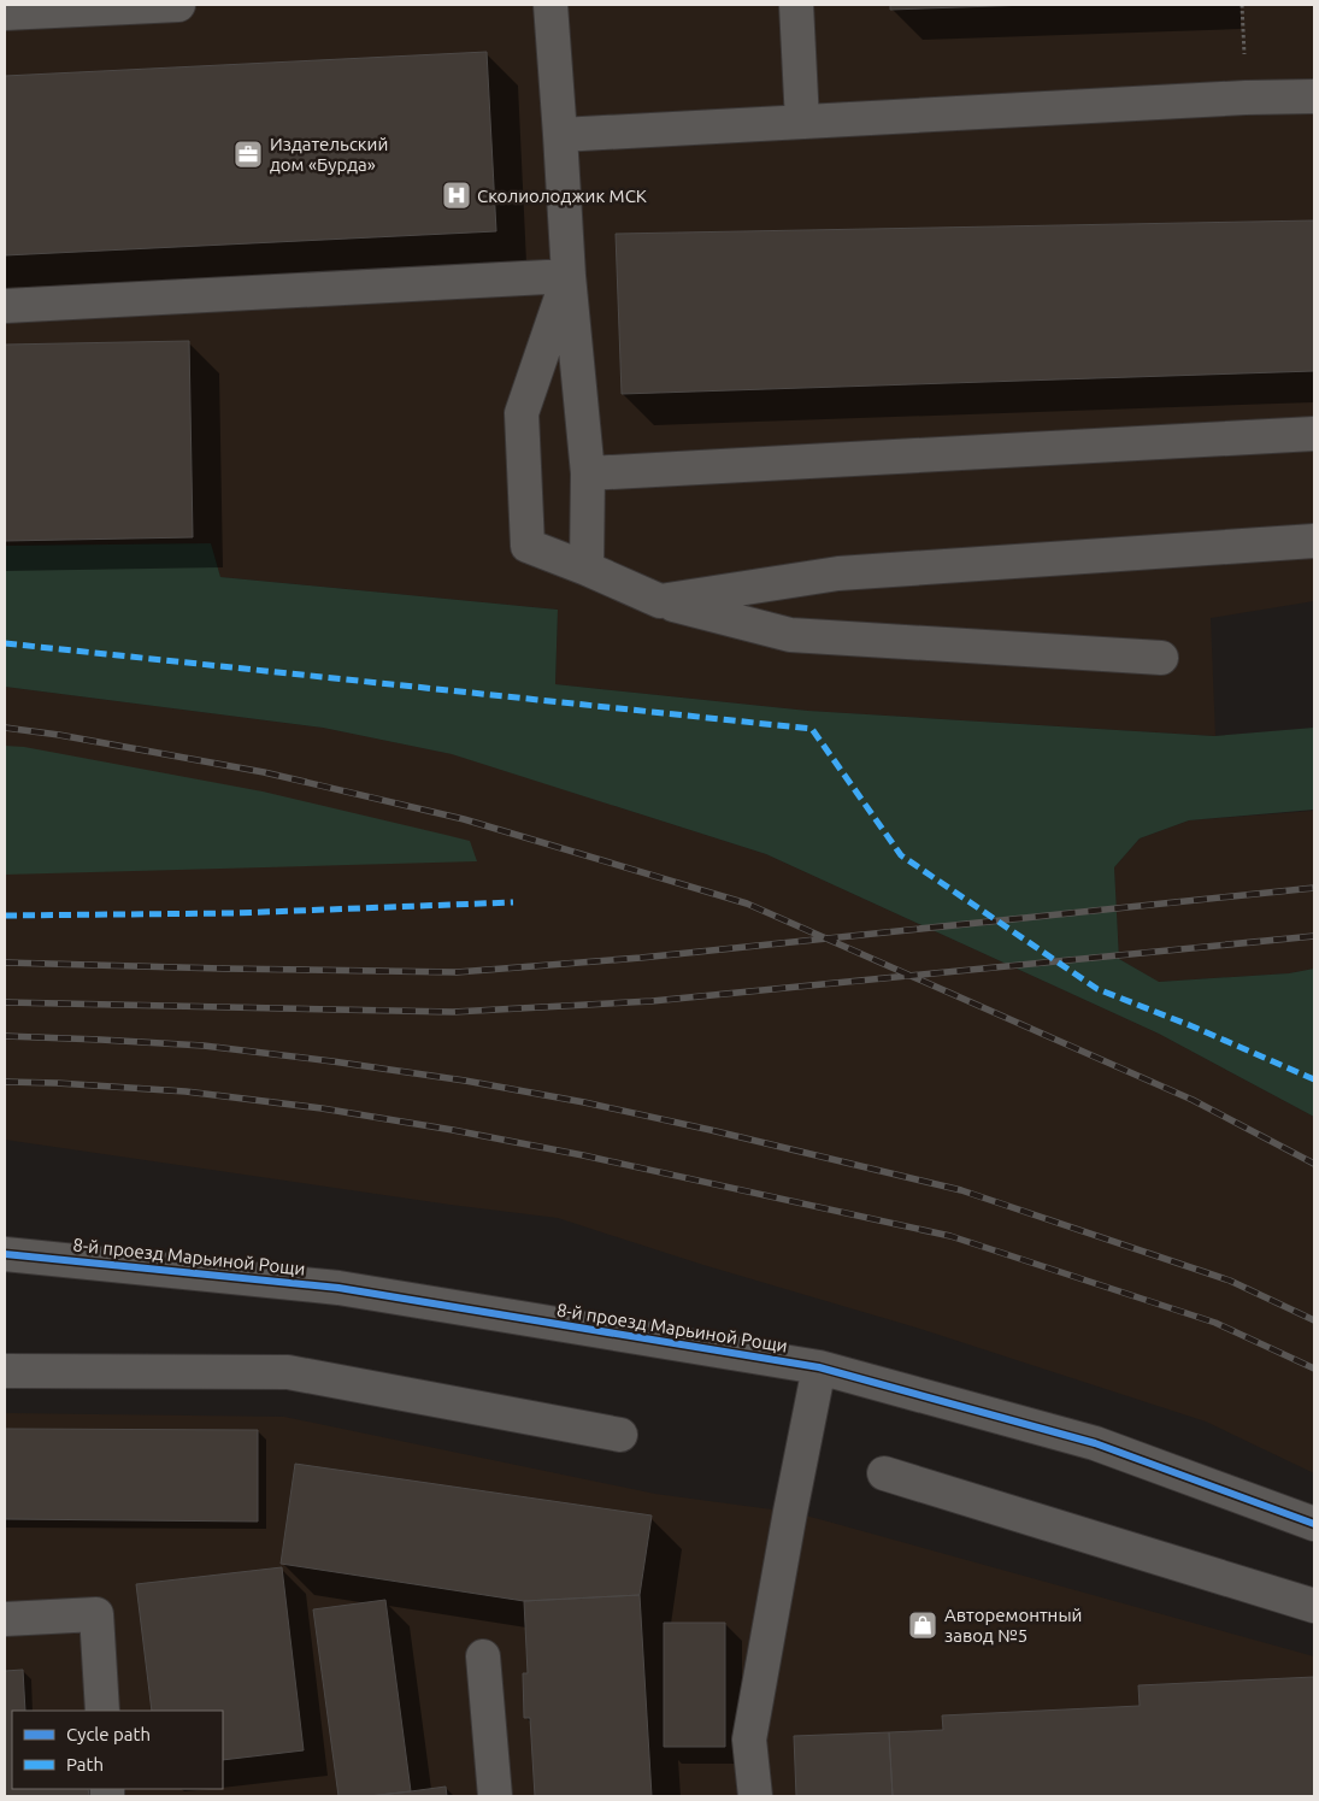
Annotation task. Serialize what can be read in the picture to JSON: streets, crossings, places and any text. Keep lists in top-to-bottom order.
{
  "streets": {
    "street": ["8-й проезд Марьиной Рощи"]
  },
  "places": {
    "office": ["Издательский дом «Бурда»"],
    "hospital": ["Сколиолоджик МСК"],
    "shop": ["Авторемонтный завод №5"]
  },
  "legend": ["Cycle path", "Path"]
}
